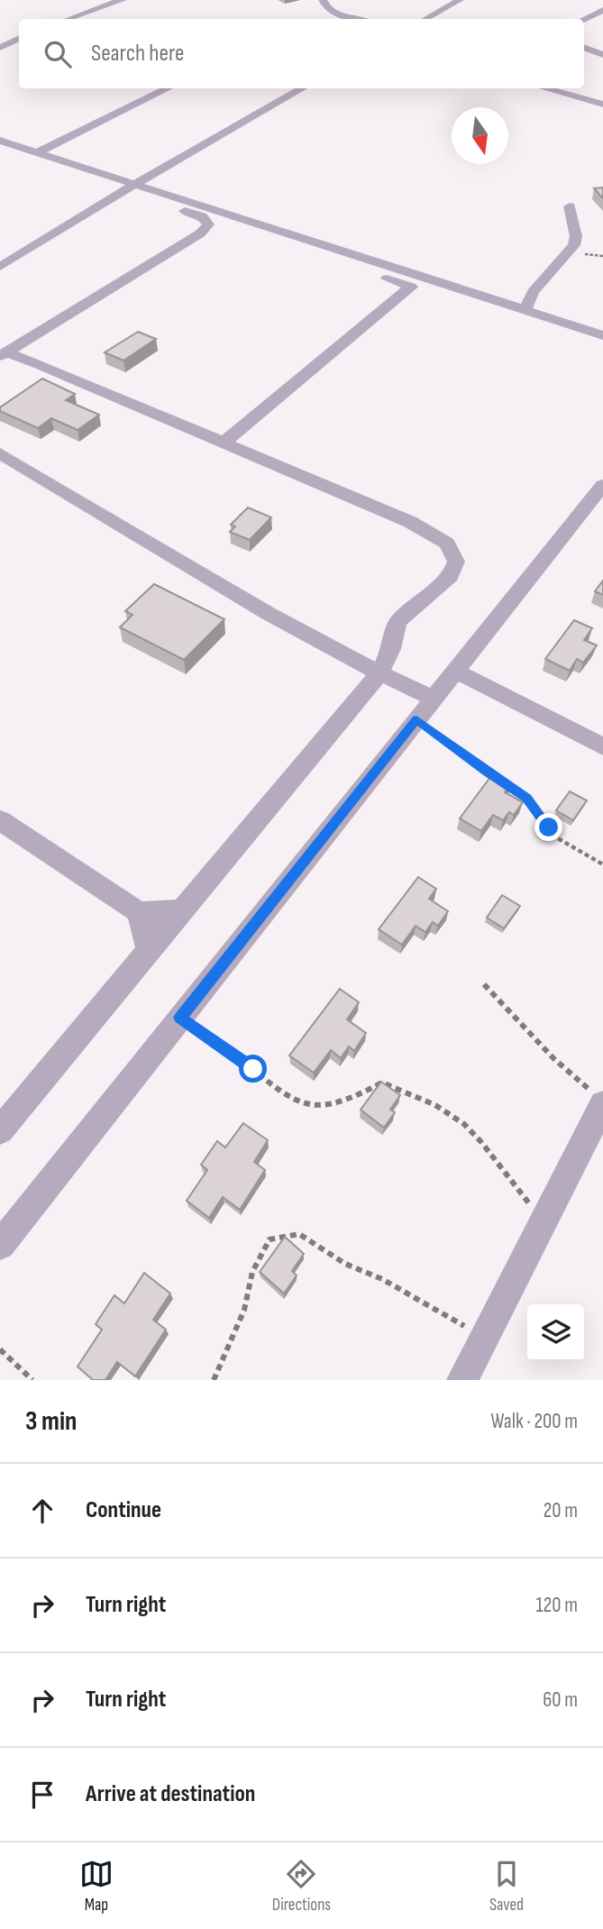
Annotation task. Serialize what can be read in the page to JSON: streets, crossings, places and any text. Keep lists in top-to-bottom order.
{
  "north": "bottom",
  "page": {
    "search": "Search here",
    "heading": ["3 min", "Walk · 200 m"],
    "list": [
      ["Continue", "20 m"],
      ["Turn right", "120 m"],
      ["Turn right", "60 m"],
      "Arrive at destination"
    ],
    "nav": ["Map", "Directions", "Saved"]
  }
}
